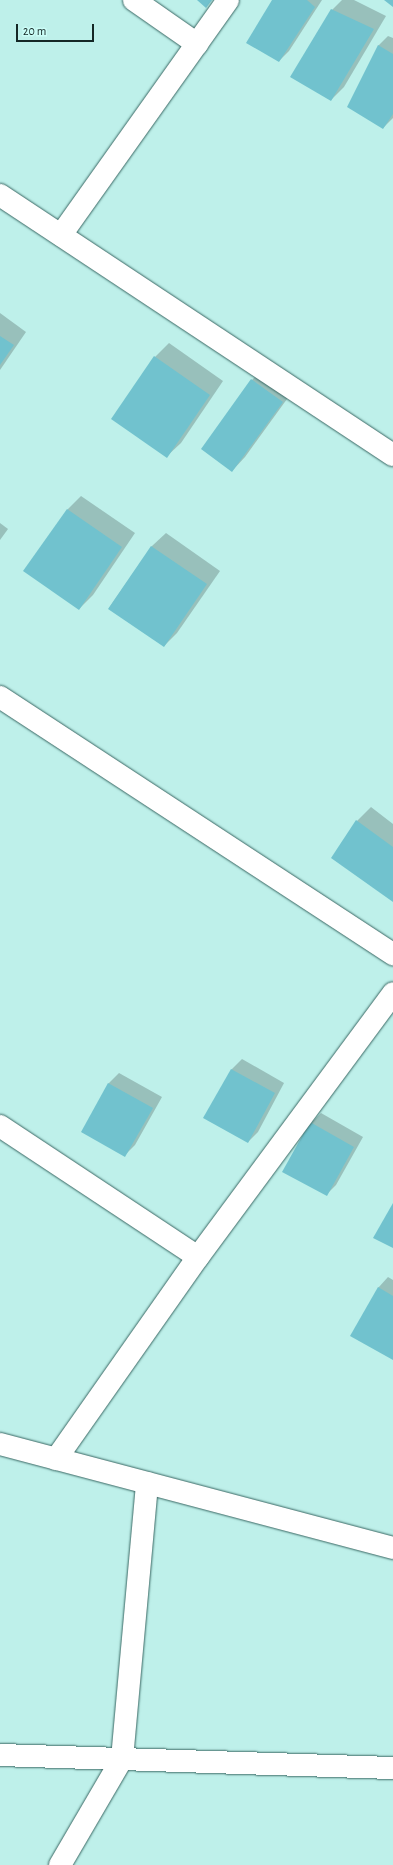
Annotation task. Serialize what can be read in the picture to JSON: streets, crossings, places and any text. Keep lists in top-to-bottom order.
{
  "scale_bar": "20 m"
}
